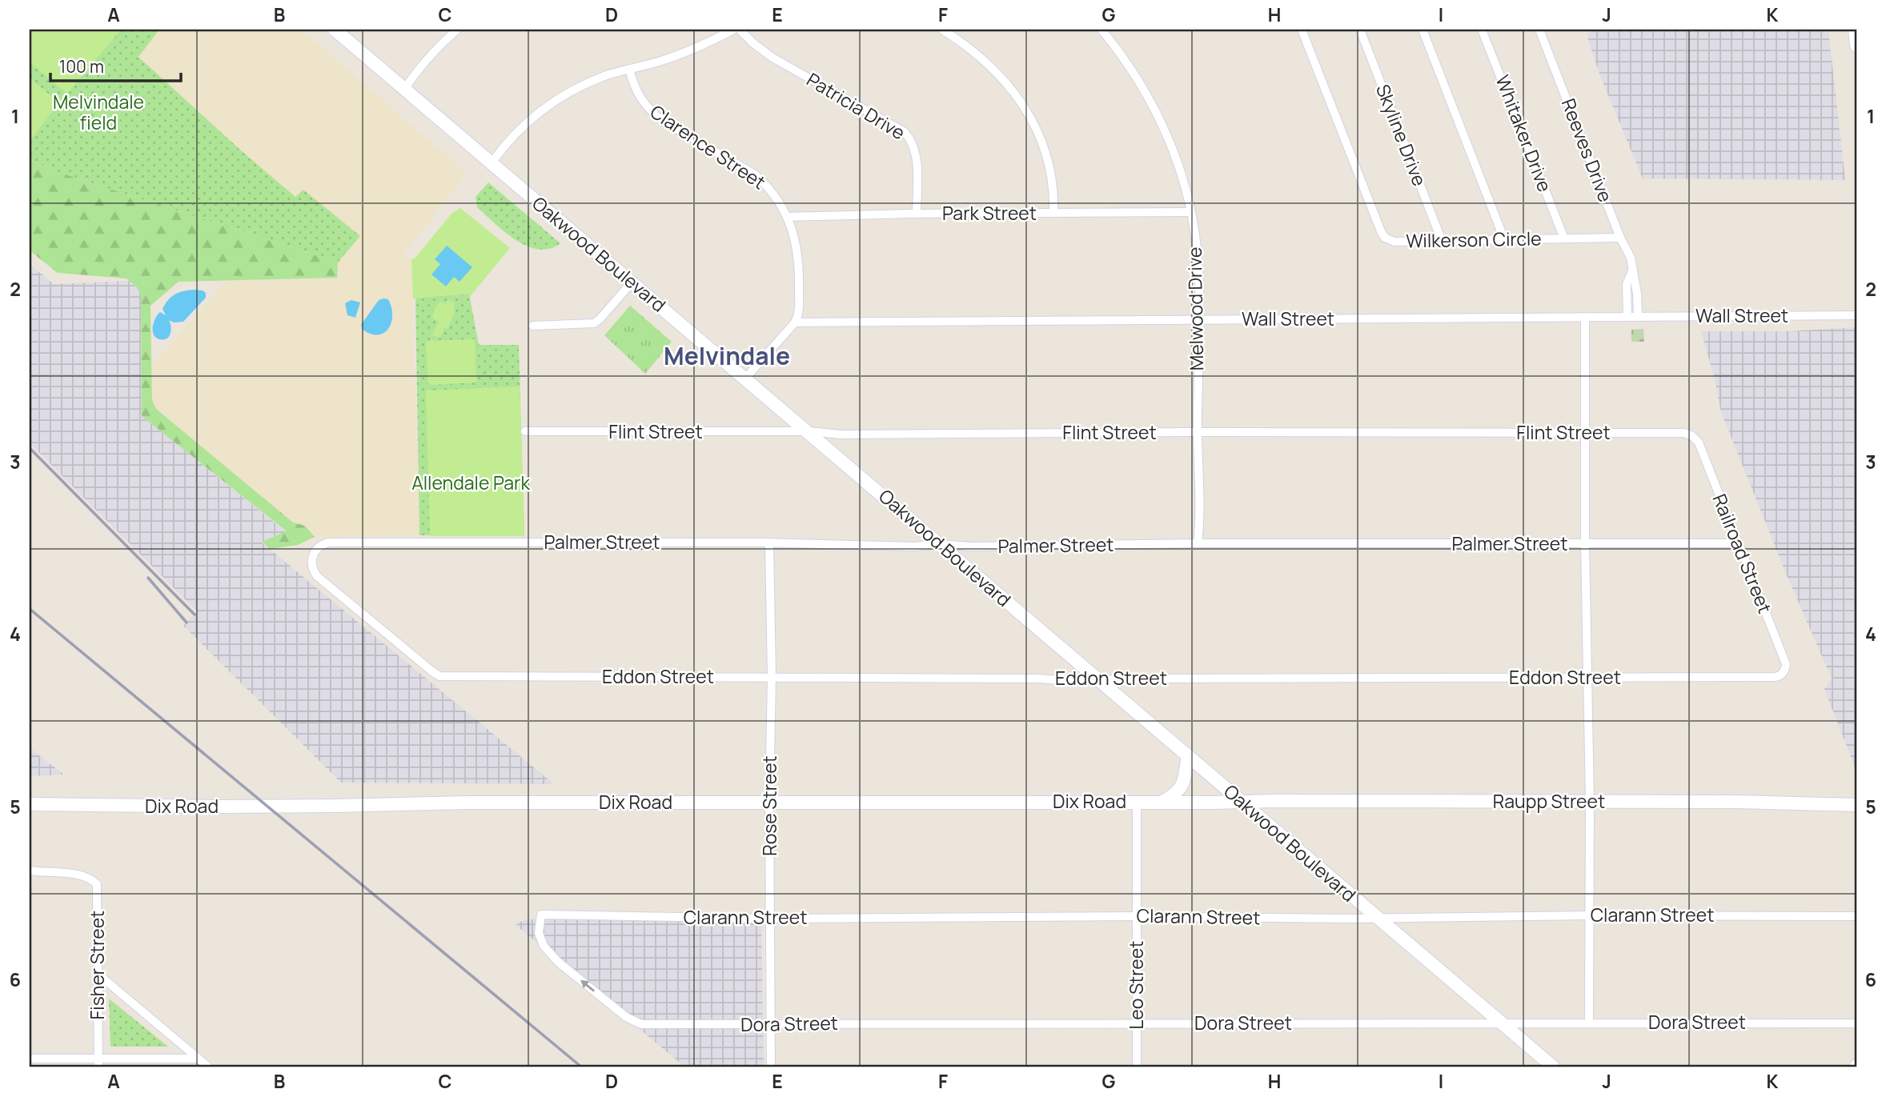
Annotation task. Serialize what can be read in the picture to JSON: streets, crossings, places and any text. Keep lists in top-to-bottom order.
{
  "streets": {
    "main road": ["Oakwood Boulevard", "Dix Road", "Raupp Street"],
    "street": [
      "Patricia Drive",
      "Whitaker Drive",
      "Skyline Drive",
      "Clarence Street",
      "Reeves Drive",
      "Park Street",
      "Wilkerson Circle",
      "Melwood Drive",
      "Wall Street",
      "Flint Street",
      "Palmer Street",
      "Railroad Street",
      "Eddon Street",
      "Rose Street",
      "Clarann Street",
      "Fisher Street",
      "Leo Street",
      "Dora Street"
    ]
  },
  "crossings": [
    ["Patricia Drive", "Park Street"],
    ["Whitaker Drive", "Wilkerson Circle"],
    ["Skyline Drive", "Wilkerson Circle"],
    ["Clarence Street", "Park Street"],
    ["Clarence Street", "Wall Street"],
    ["Reeves Drive", "Wilkerson Circle"],
    ["Reeves Drive", "Wall Street"],
    ["Park Street", "Melwood Drive"],
    ["Oakwood Boulevard", "Flint Street"],
    ["Oakwood Boulevard", "Palmer Street"],
    ["Oakwood Boulevard", "Eddon Street"],
    ["Oakwood Boulevard", "Dix Road"],
    ["Oakwood Boulevard", "Raupp Street"],
    ["Oakwood Boulevard", "Clarann Street"],
    ["Oakwood Boulevard", "Dora Street"],
    ["Melwood Drive", "Wall Street"],
    ["Melwood Drive", "Flint Street"],
    ["Melwood Drive", "Palmer Street"],
    ["Flint Street", "Railroad Street"],
    ["Palmer Street", "Railroad Street"],
    ["Palmer Street", "Eddon Street"],
    ["Palmer Street", "Rose Street"],
    ["Railroad Street", "Eddon Street"],
    ["Eddon Street", "Rose Street"],
    ["Dix Road", "Raupp Street"],
    ["Dix Road", "Rose Street"],
    ["Dix Road", "Leo Street"],
    ["Rose Street", "Clarann Street"],
    ["Rose Street", "Dora Street"],
    ["Clarann Street", "Leo Street"],
    ["Clarann Street", "Dora Street"],
    ["Leo Street", "Dora Street"]
  ],
  "districts": ["Melvindale"],
  "parks": ["Melvindale field", "Allendale Park"],
  "scale_bar": "100 m",
  "grid": {
    "columns": [
      "A",
      "B",
      "C",
      "D",
      "E",
      "F",
      "G",
      "H",
      "I",
      "J",
      "K"
    ],
    "rows": [
      "1",
      "2",
      "3",
      "4",
      "5",
      "6"
    ]
  }
}
